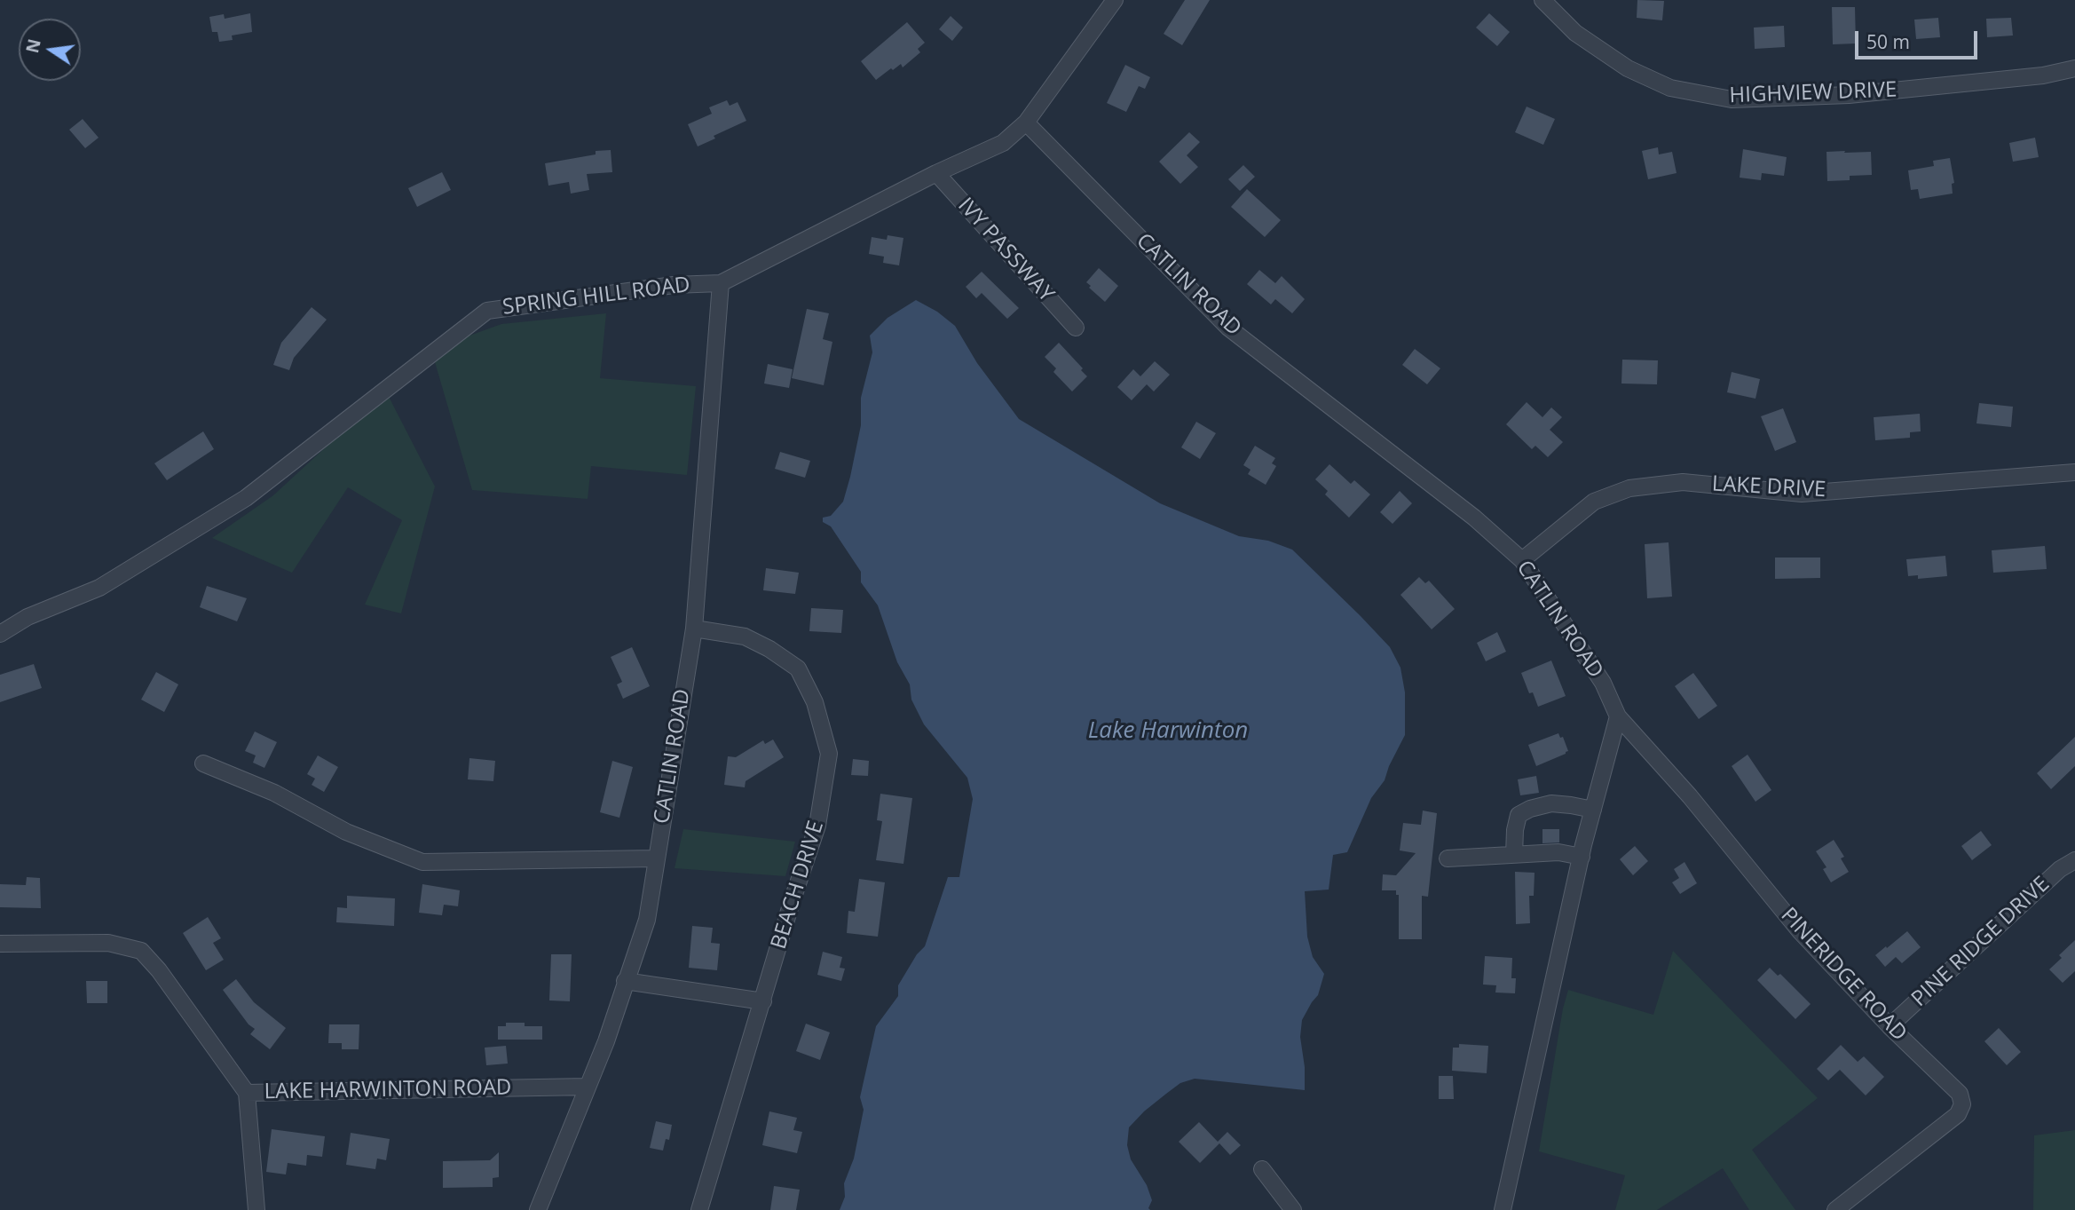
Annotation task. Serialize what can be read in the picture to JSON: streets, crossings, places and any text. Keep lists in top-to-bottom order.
{
  "streets": {
    "street": [
      "HIGHVIEW DRIVE",
      "IVY PASSWAY",
      "CATLIN ROAD",
      "SPRING HILL ROAD",
      "LAKE DRIVE",
      "BEACH DRIVE",
      "PINE RIDGE DRIVE",
      "PINERIDGE ROAD",
      "LAKE HARWINTON ROAD"
    ]
  },
  "crossings": [
    ["IVY PASSWAY", "SPRING HILL ROAD"],
    ["CATLIN ROAD", "SPRING HILL ROAD"],
    ["CATLIN ROAD", "LAKE DRIVE"],
    ["CATLIN ROAD", "BEACH DRIVE"],
    ["CATLIN ROAD", "PINERIDGE ROAD"],
    ["CATLIN ROAD", "LAKE HARWINTON ROAD"],
    ["PINE RIDGE DRIVE", "PINERIDGE ROAD"]
  ],
  "water": ["Lake Harwinton"],
  "scale_bar": "50 m",
  "north": "left"
}
